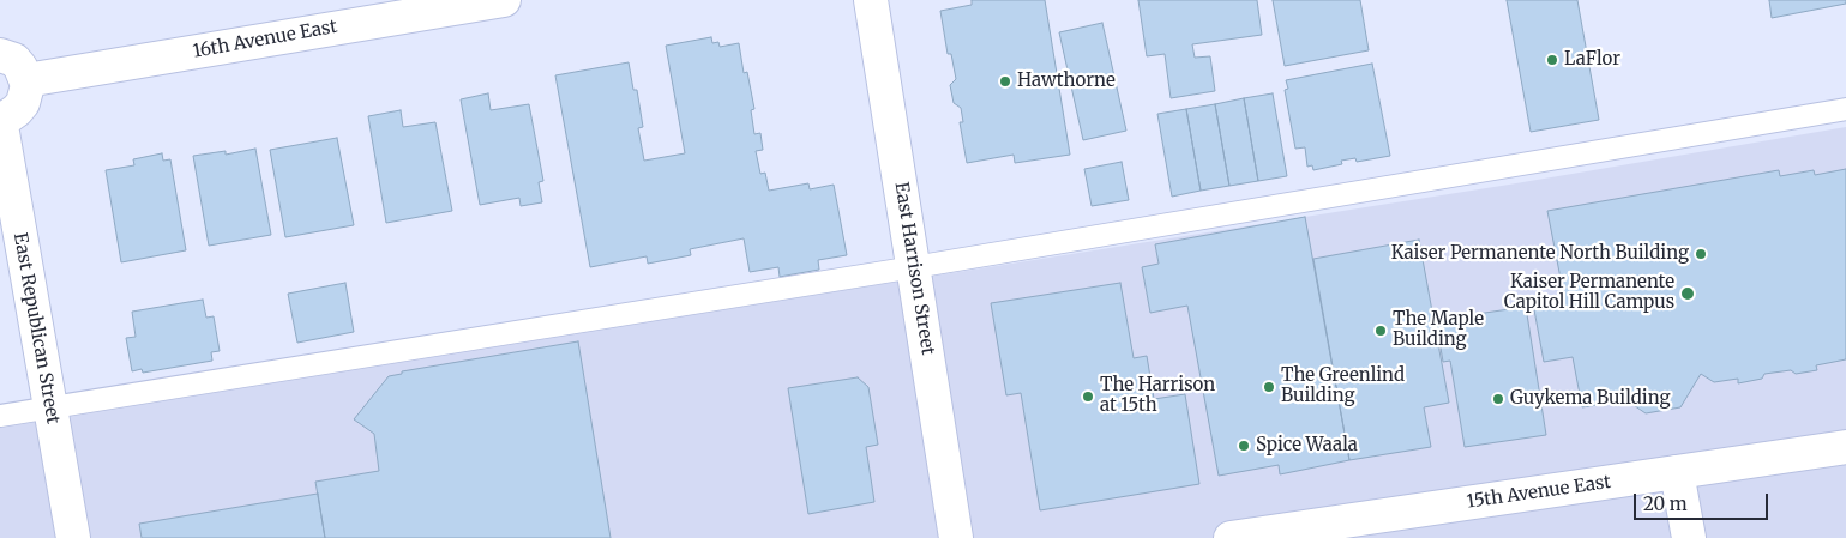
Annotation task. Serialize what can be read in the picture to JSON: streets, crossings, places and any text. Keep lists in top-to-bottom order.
{
  "streets": {
    "street": [
      "16th Avenue East",
      "East Harrison Street",
      "East Republican Street",
      "15th Avenue East"
    ]
  },
  "places": [
    "LaFlor",
    "Hawthorne",
    "Kaiser Permanente North Building",
    "Kaiser Permanente Capitol Hill Campus",
    "The Maple Building",
    "The Greenlind Building",
    "The Harrison at 15th",
    "Guykema Building",
    "Spice Waala"
  ],
  "scale_bar": "20 m"
}
